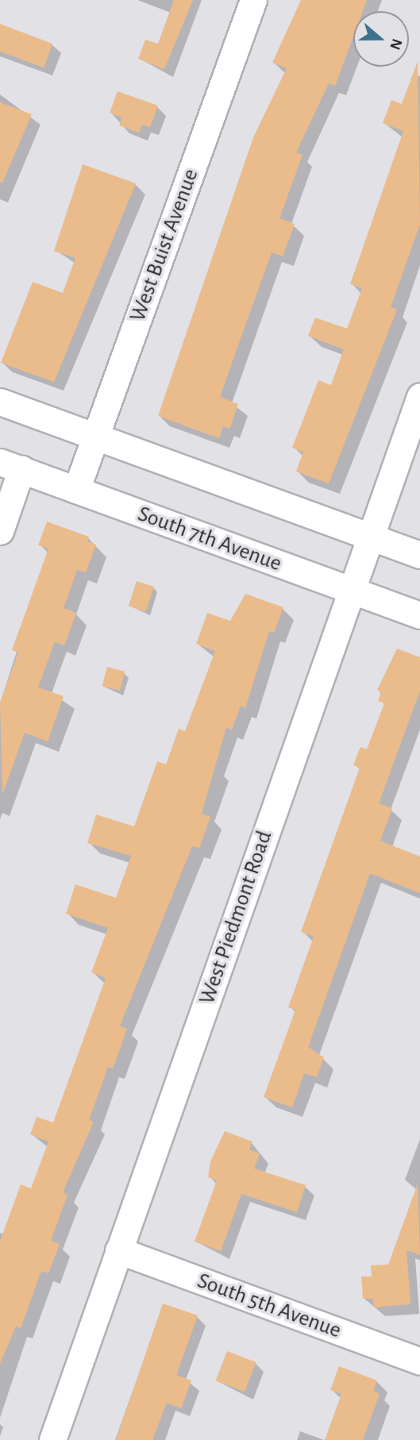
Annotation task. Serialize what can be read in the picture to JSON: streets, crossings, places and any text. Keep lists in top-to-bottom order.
{
  "streets": {
    "street": [
      "West Buist Avenue",
      "South 7th Avenue",
      "West Piedmont Road",
      "South 5th Avenue"
    ]
  },
  "crossings": [
    ["West Buist Avenue", "South 7th Avenue"],
    ["South 7th Avenue", "West Piedmont Road"],
    ["West Piedmont Road", "South 5th Avenue"]
  ],
  "north": "right"
}
